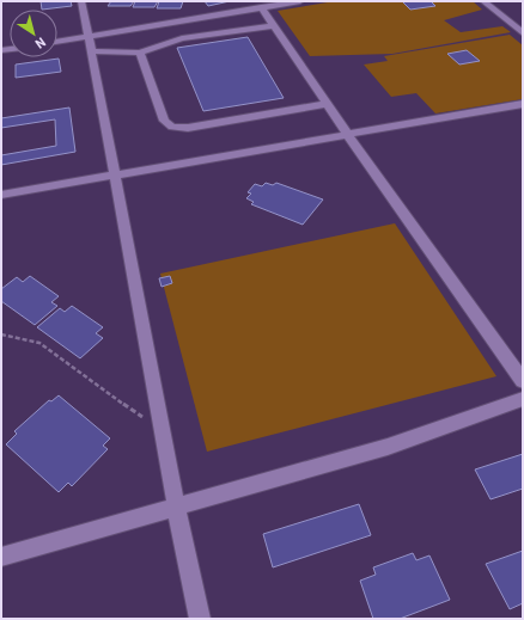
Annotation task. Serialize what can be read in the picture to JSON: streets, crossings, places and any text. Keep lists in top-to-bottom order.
{
  "north": "bottom right"
}
